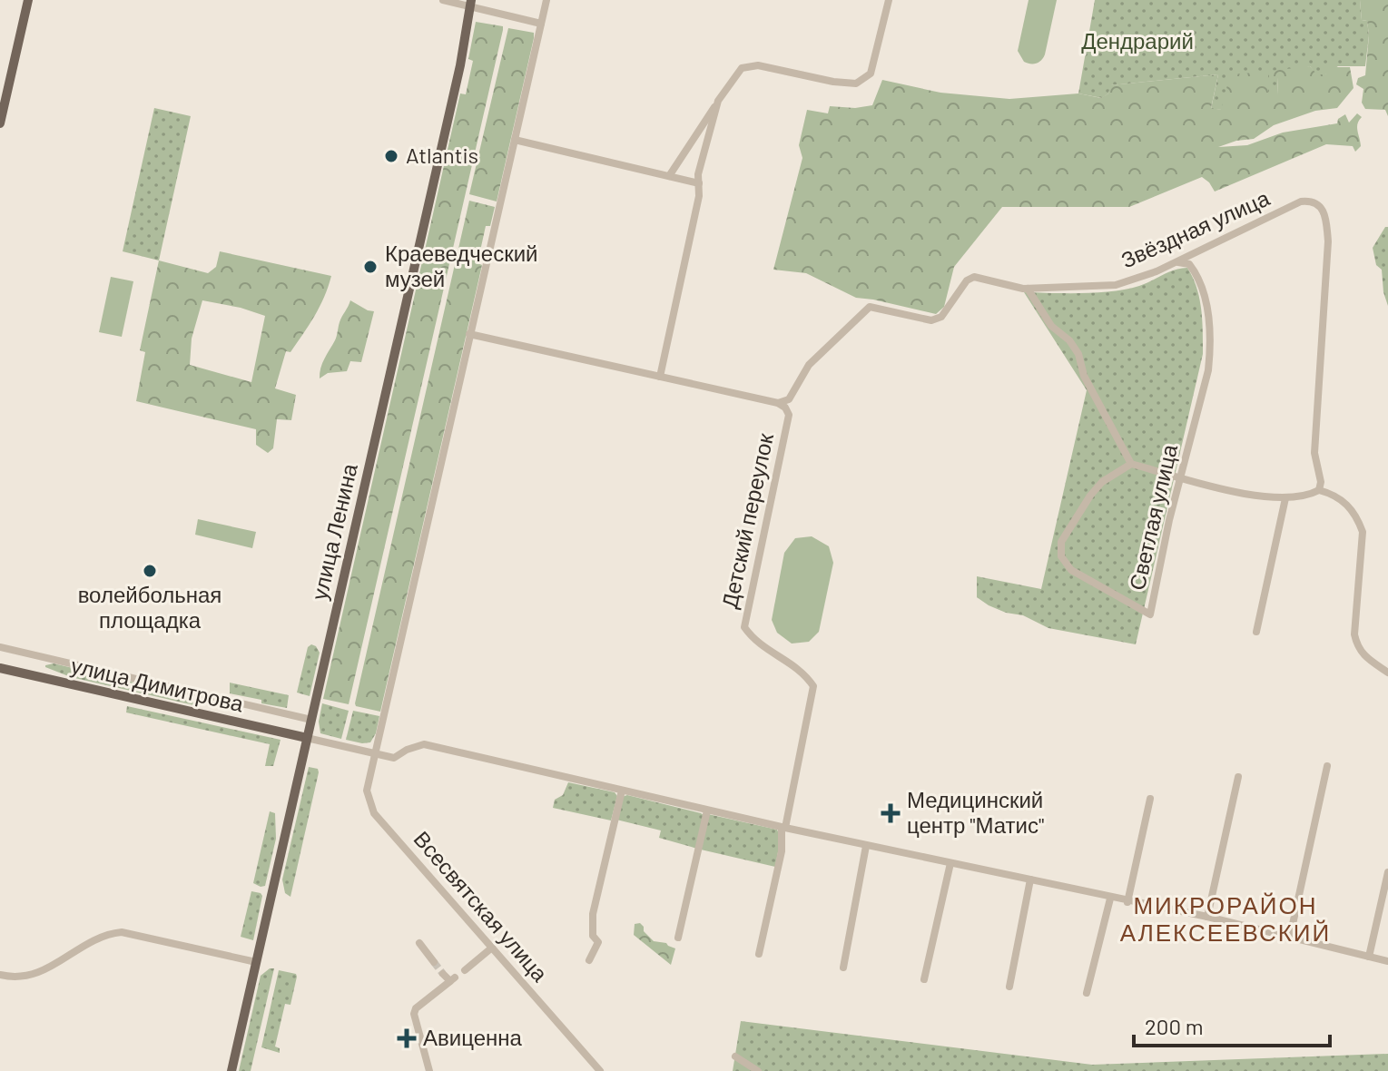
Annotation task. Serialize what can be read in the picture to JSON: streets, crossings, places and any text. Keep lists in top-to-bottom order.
{
  "streets": {
    "main road": ["улица Ленина", "улица Димитрова"],
    "street": [
      "Звёздная улица",
      "Светлая улица",
      "Детский переулок",
      "Всесвятская улица"
    ]
  },
  "crossings": [
    ["Звёздная улица", "Светлая улица"],
    ["Звёздная улица", "Детский переулок"],
    ["Детский переулок", "Всесвятская улица"],
    ["улица Ленина", "улица Димитрова"]
  ],
  "districts": ["МИКРОРАЙОН АЛЕКСЕЕВСКИЙ"],
  "parks": ["Дендрарий"],
  "places": {
    "other": ["Atlantis", "Краеведческий музей", "волейбольная площадка"],
    "health": ["Медицинский центр \"Матис\"", "Авиценна"]
  },
  "scale_bar": "200 m"
}
